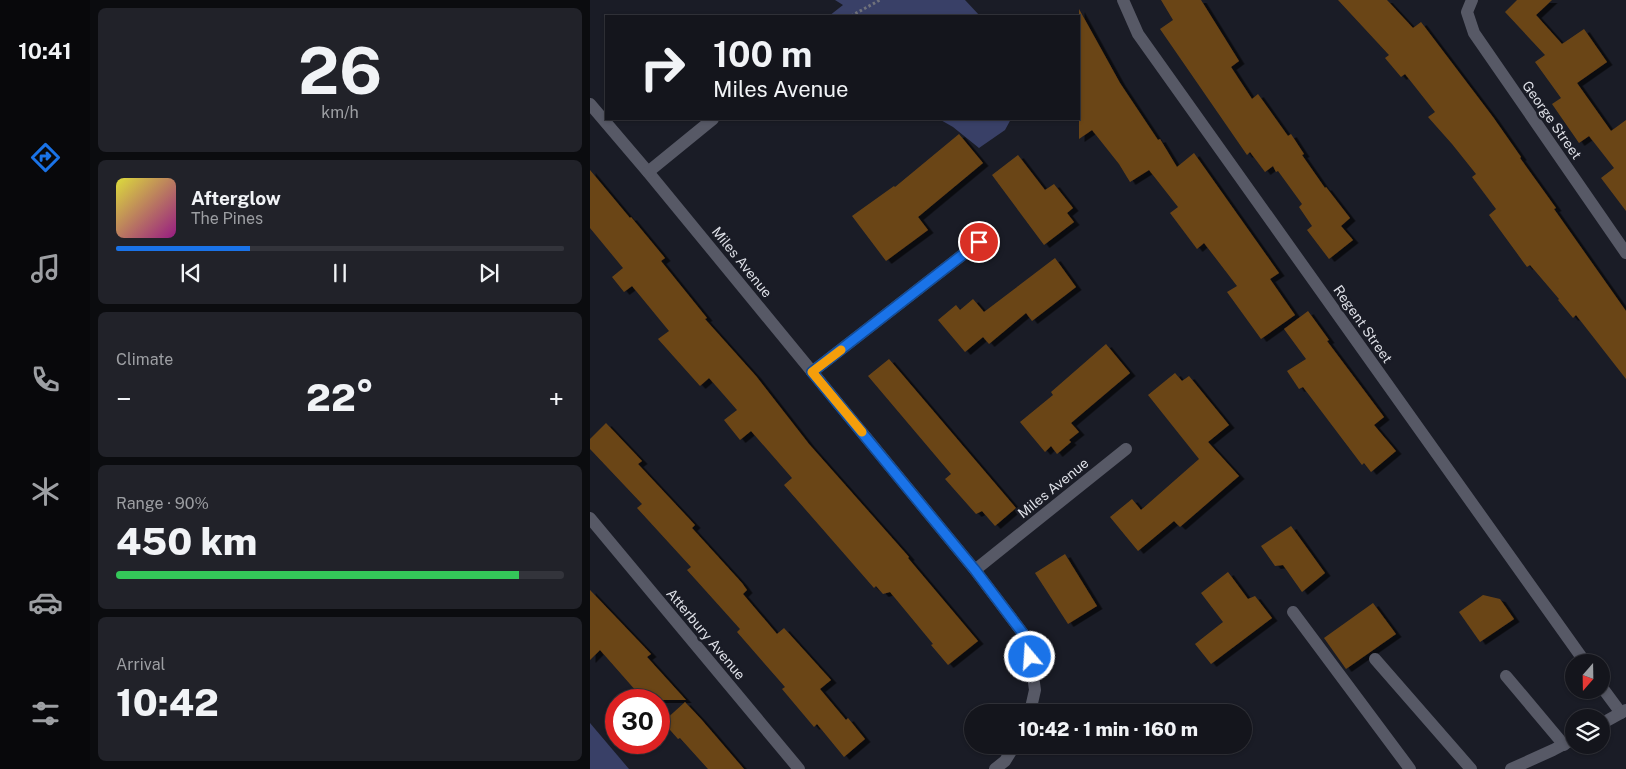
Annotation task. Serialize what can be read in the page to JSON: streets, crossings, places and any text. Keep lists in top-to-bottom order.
{
  "streets": {
    "street": [
      "George Street",
      "Miles Avenue",
      "Regent Street",
      "Atterbury Avenue"
    ]
  },
  "north": "bottom",
  "page": {
    "tabs": "10:41",
    "tile": [
      ["26", "km/h"],
      "Climate",
      ["Range · 90%", "450 km"],
      ["Arrival", "10:42"]
    ],
    "turn": ["100 m", "Miles Avenue"],
    "song": ["Afterglow", "The Pines"],
    "heat": ["−", "22°", "+"],
    "limit": "30",
    "trip": "10:42 · 1 min · 160 m"
  }
}
